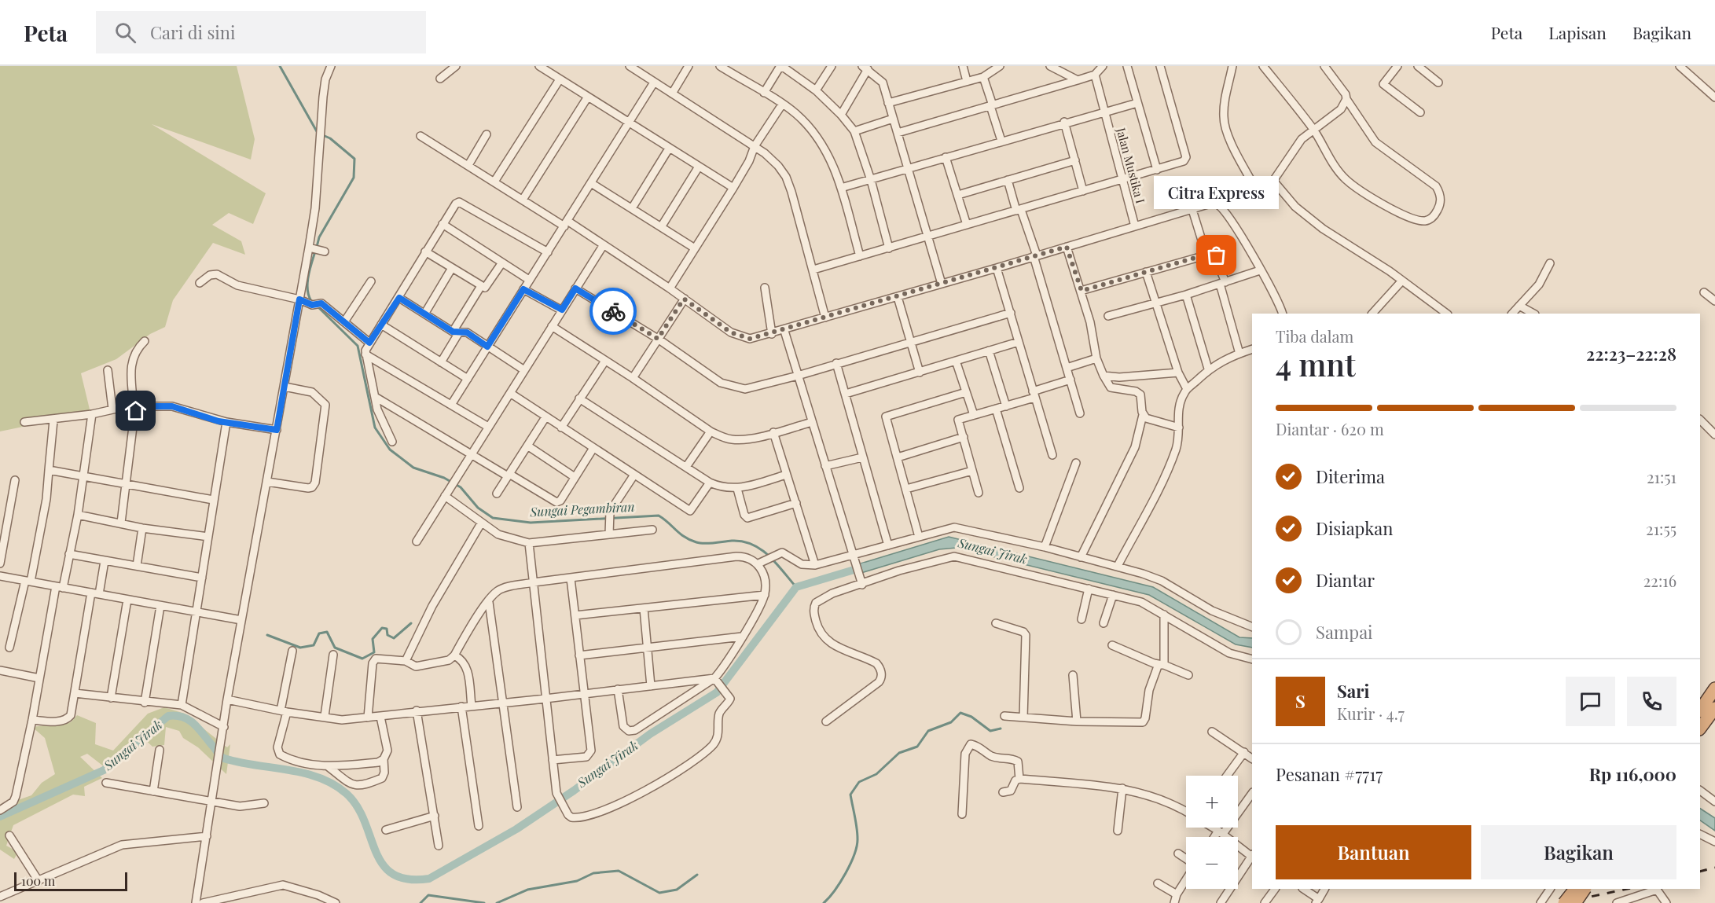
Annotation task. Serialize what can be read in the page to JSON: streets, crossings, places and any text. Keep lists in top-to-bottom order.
{
  "streets": {
    "street": ["Jalan Mustika I"]
  },
  "water": ["Sungai Pegambiran", "Sungai Jirak"],
  "places": ["Citra Express"],
  "scale_bar": "100 m",
  "page": {
    "header": "Peta",
    "search": "Cari di sini",
    "nav": ["Peta", "Lapisan", "Bagikan"],
    "bubble": "Citra Express",
    "heading": ["4 mnt", "Tiba dalam", "22:23–22:28"],
    "panel": [
      "Sari",
      "Kurir · 4.7",
      "Pesanan #7717",
      "Rp 116,000"
    ],
    "bar": "Diantar · 620 m",
    "list": [
      ["Diterima", "21:51"],
      ["Disiapkan", "21:55"],
      ["Diantar", "22:16"],
      "Sampai"
    ],
    "round": "S",
    "map_buttons": ["+", "−"],
    "buttons": ["Bantuan", "Bagikan"],
    "scale": "100 m"
  }
}
